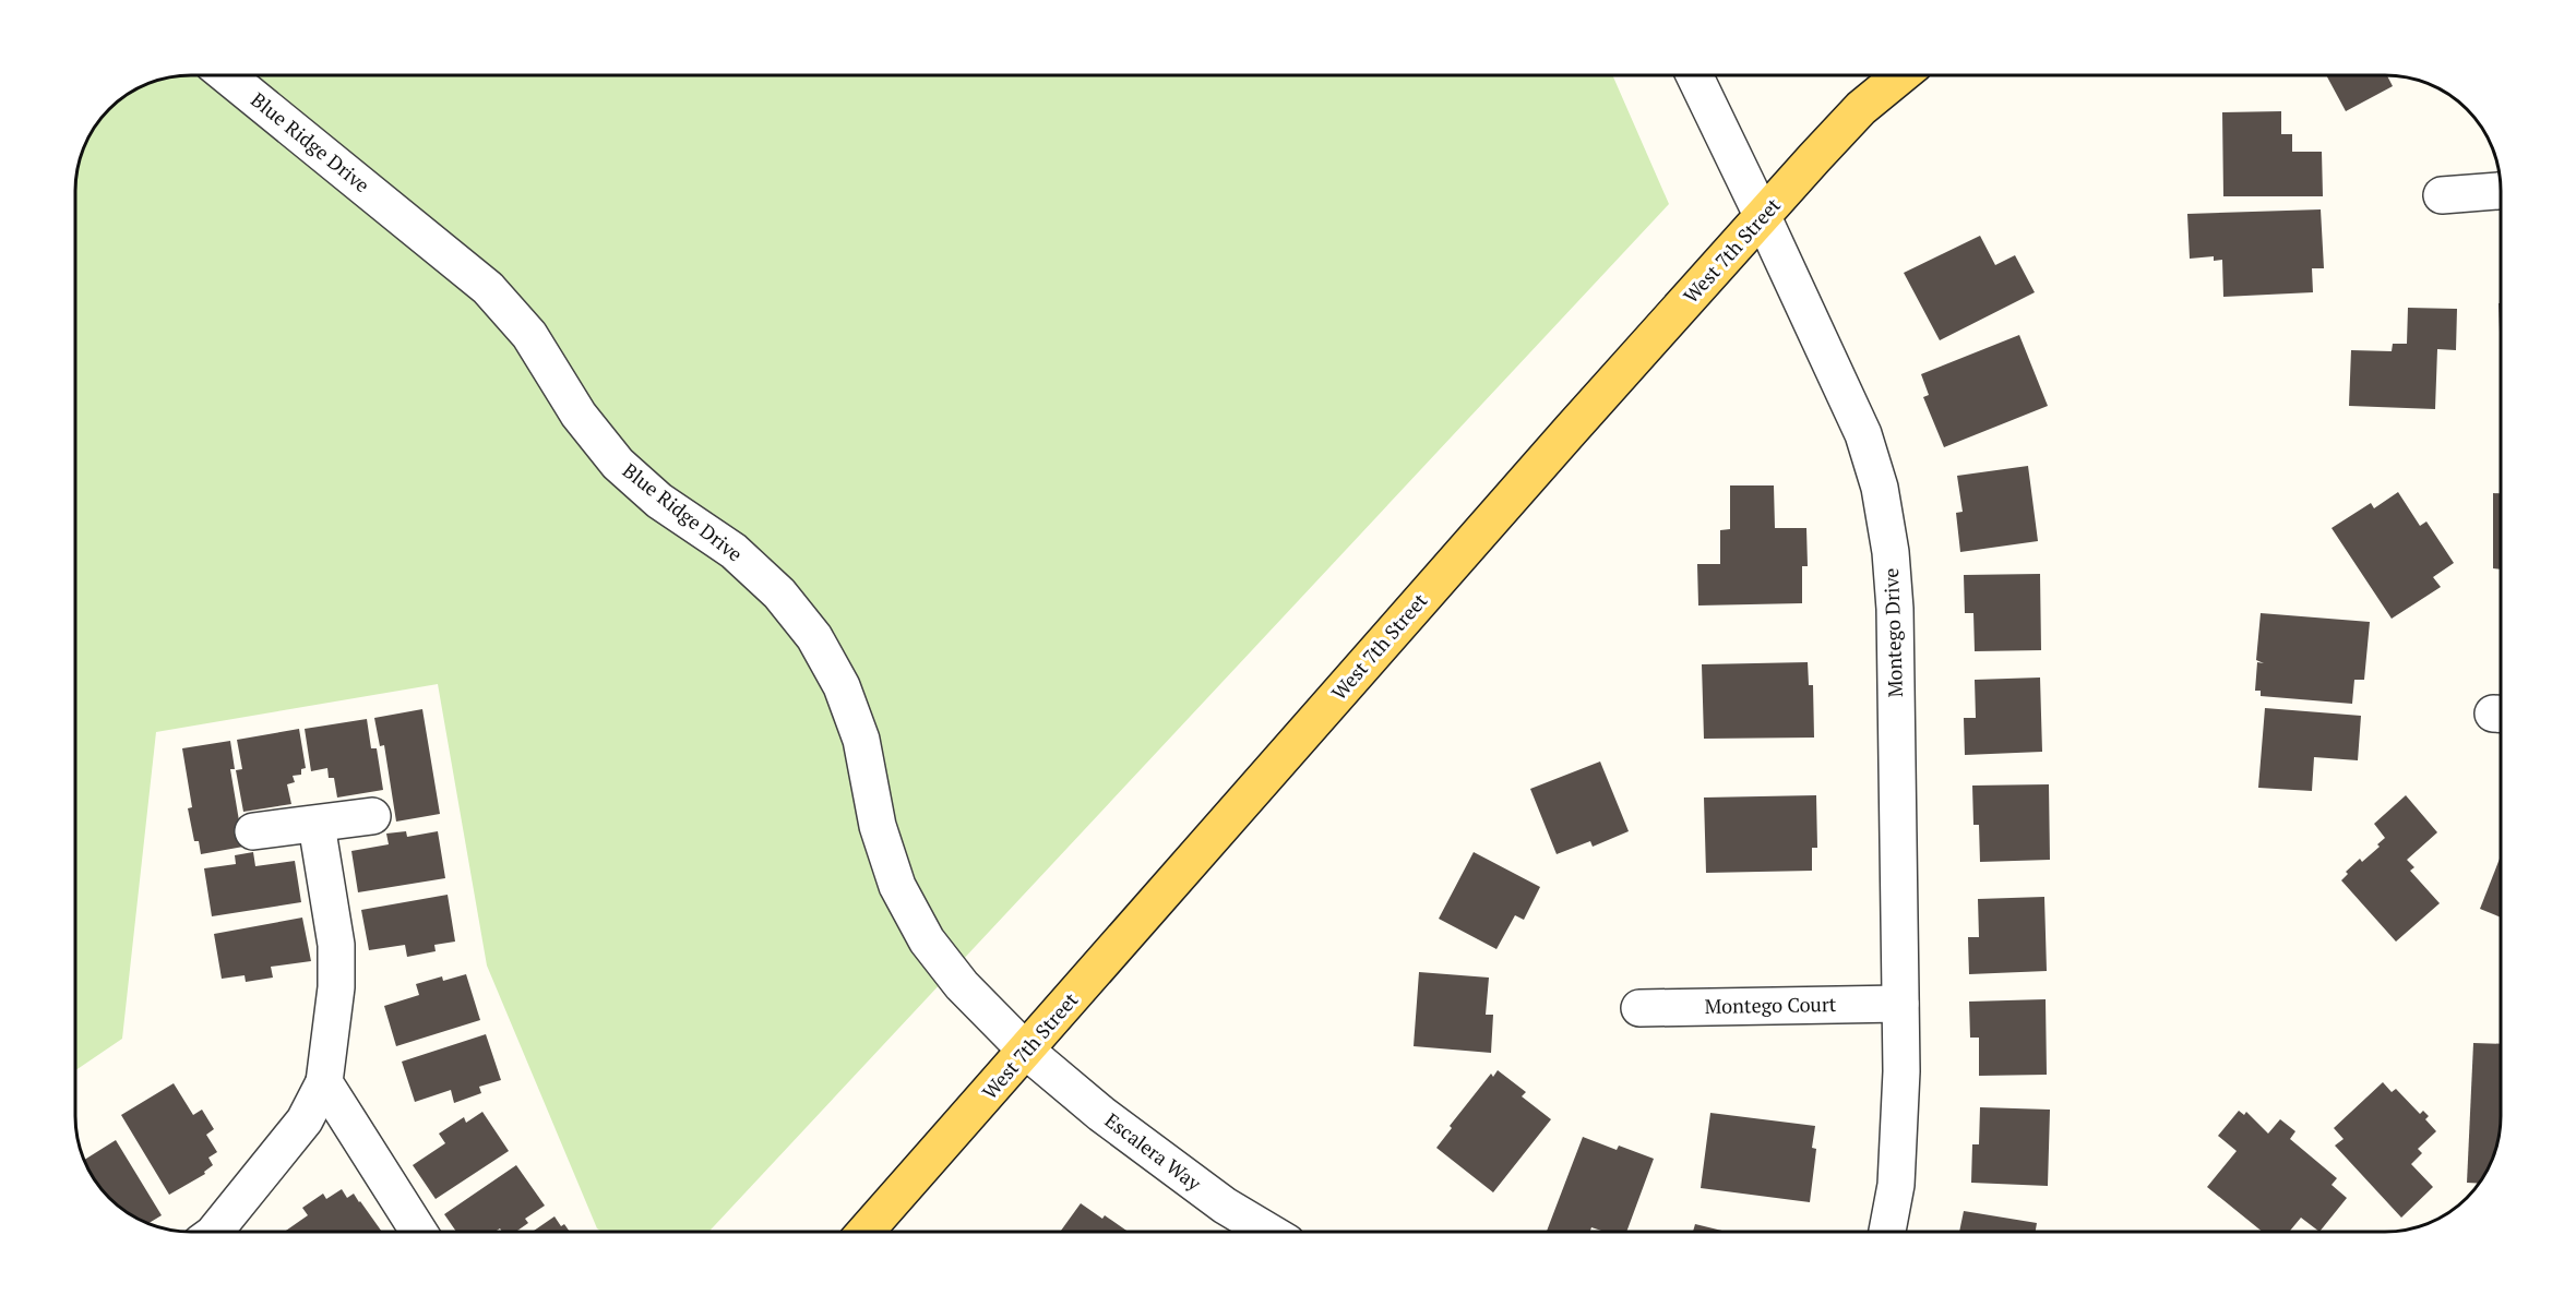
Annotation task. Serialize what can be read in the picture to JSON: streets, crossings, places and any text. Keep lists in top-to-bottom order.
{
  "streets": {
    "main road": ["West 7th Street"],
    "street": [
      "Blue Ridge Drive",
      "Montego Drive",
      "Montego Court",
      "Escalera Way"
    ]
  },
  "crossings": [
    ["Blue Ridge Drive", "West 7th Street"],
    ["Blue Ridge Drive", "Escalera Way"],
    ["West 7th Street", "Montego Drive"],
    ["West 7th Street", "Escalera Way"],
    ["Montego Drive", "Montego Court"]
  ]
}
